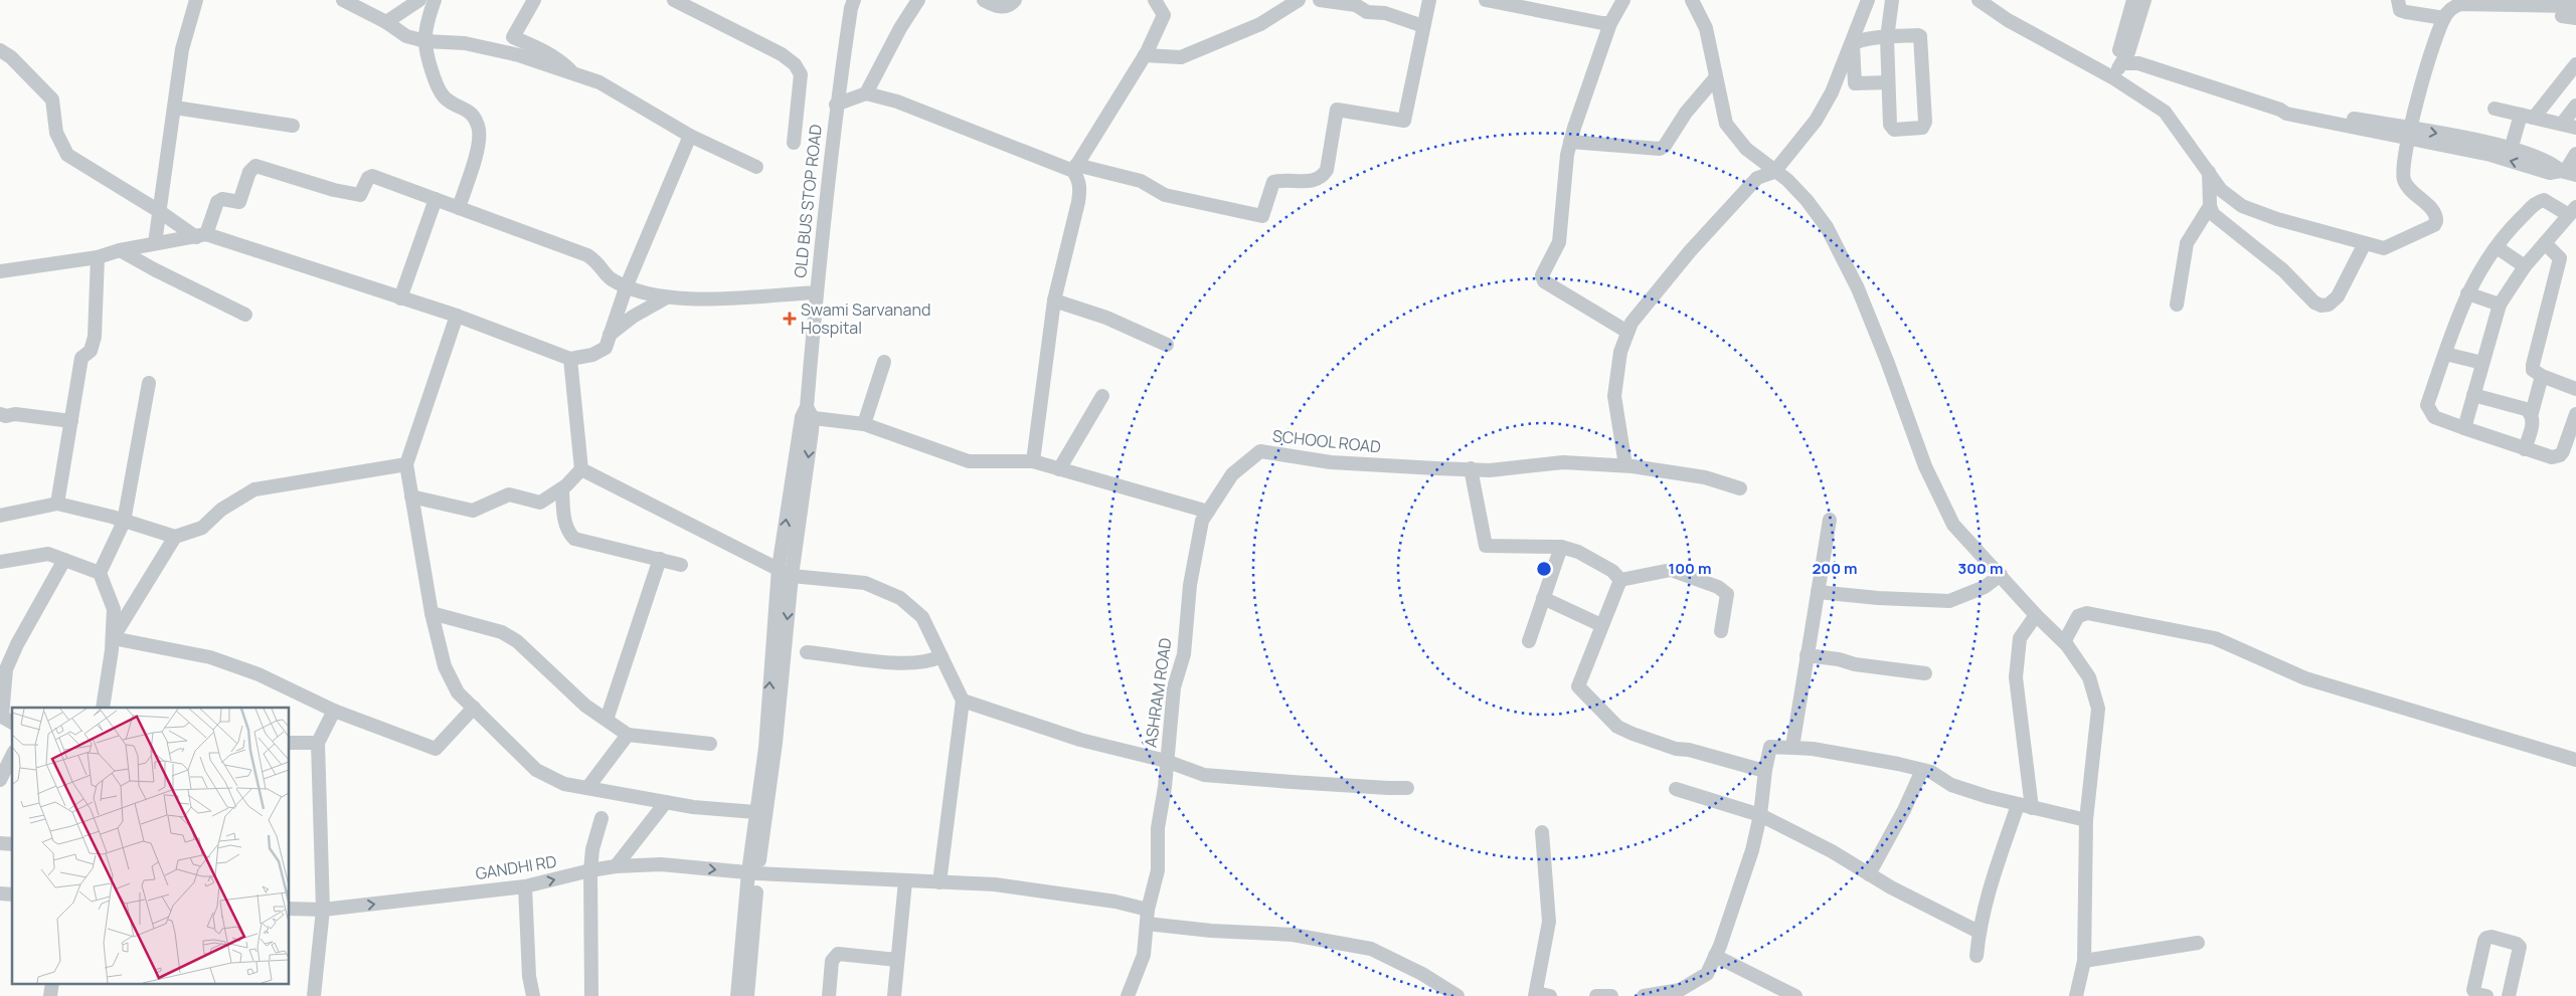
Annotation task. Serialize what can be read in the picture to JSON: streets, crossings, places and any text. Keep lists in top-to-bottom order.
{
  "streets": {
    "street": [
      "OLD BUS STOP ROAD",
      "SCHOOL ROAD",
      "ASHRAM ROAD",
      "GANDHI RD"
    ]
  },
  "crossings": [
    ["SCHOOL ROAD", "ASHRAM ROAD"],
    ["ASHRAM ROAD", "GANDHI RD"]
  ],
  "places": {
    "health": ["Swami Sarvanand Hospital"]
  },
  "rings": ["100 m", "200 m", "300 m"]
}
